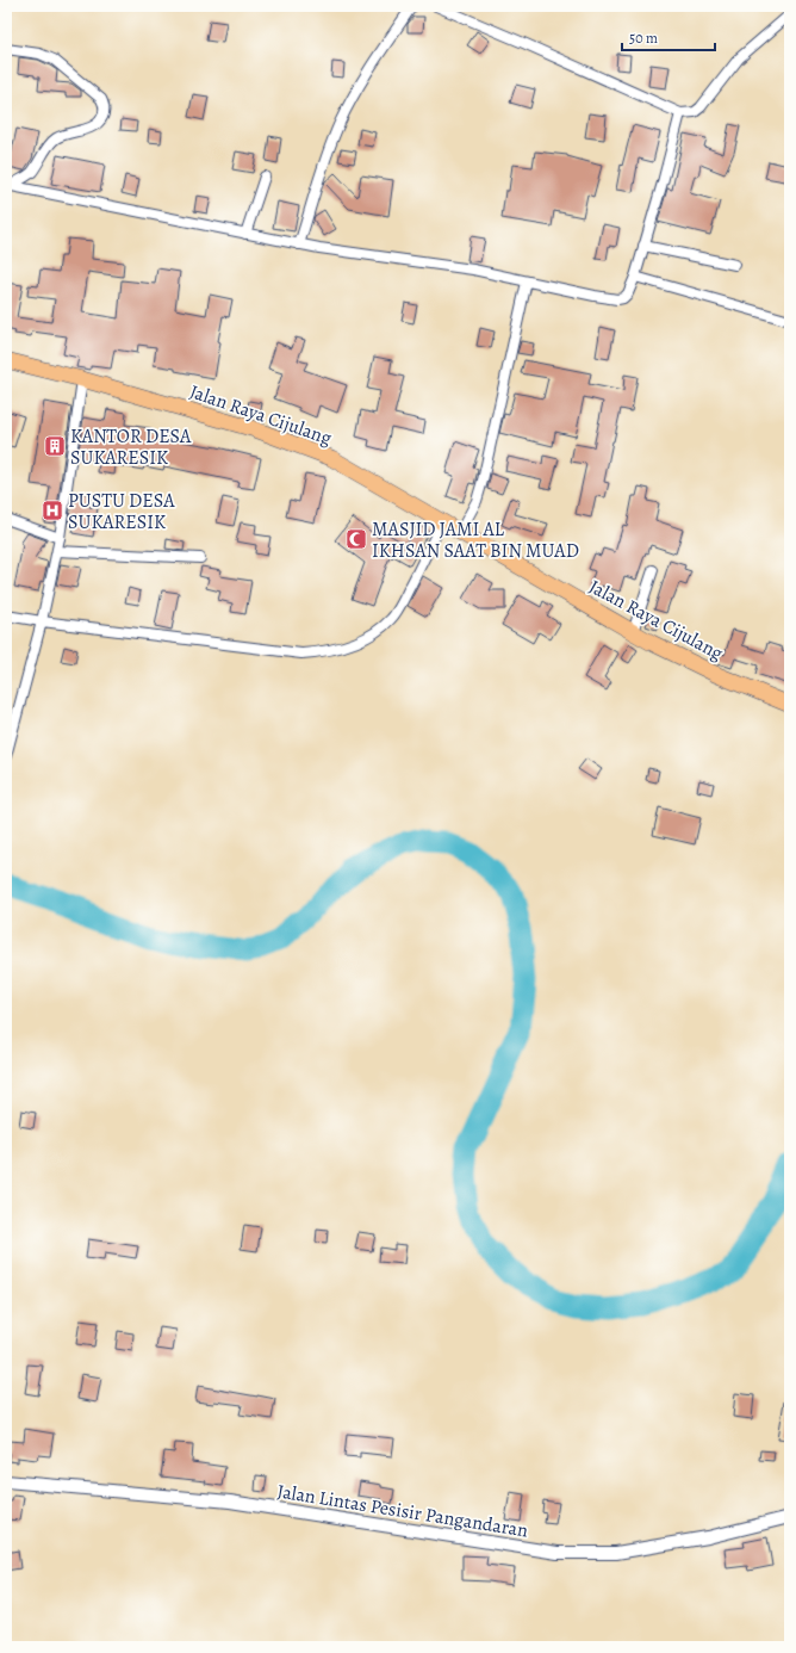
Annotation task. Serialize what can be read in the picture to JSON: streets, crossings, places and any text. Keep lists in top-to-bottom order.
{
  "streets": {
    "highway": ["Jalan Raya Cijulang"],
    "street": ["Jalan Lintas Pesisir Pangandaran"]
  },
  "places": {
    "building": ["KANTOR DESA SUKARESIK"],
    "hospital": ["PUSTU DESA SUKARESIK"],
    "mosque": ["MASJID JAMI AL IKHSAN SAAT BIN MUAD"]
  },
  "scale_bar": "50 m"
}
